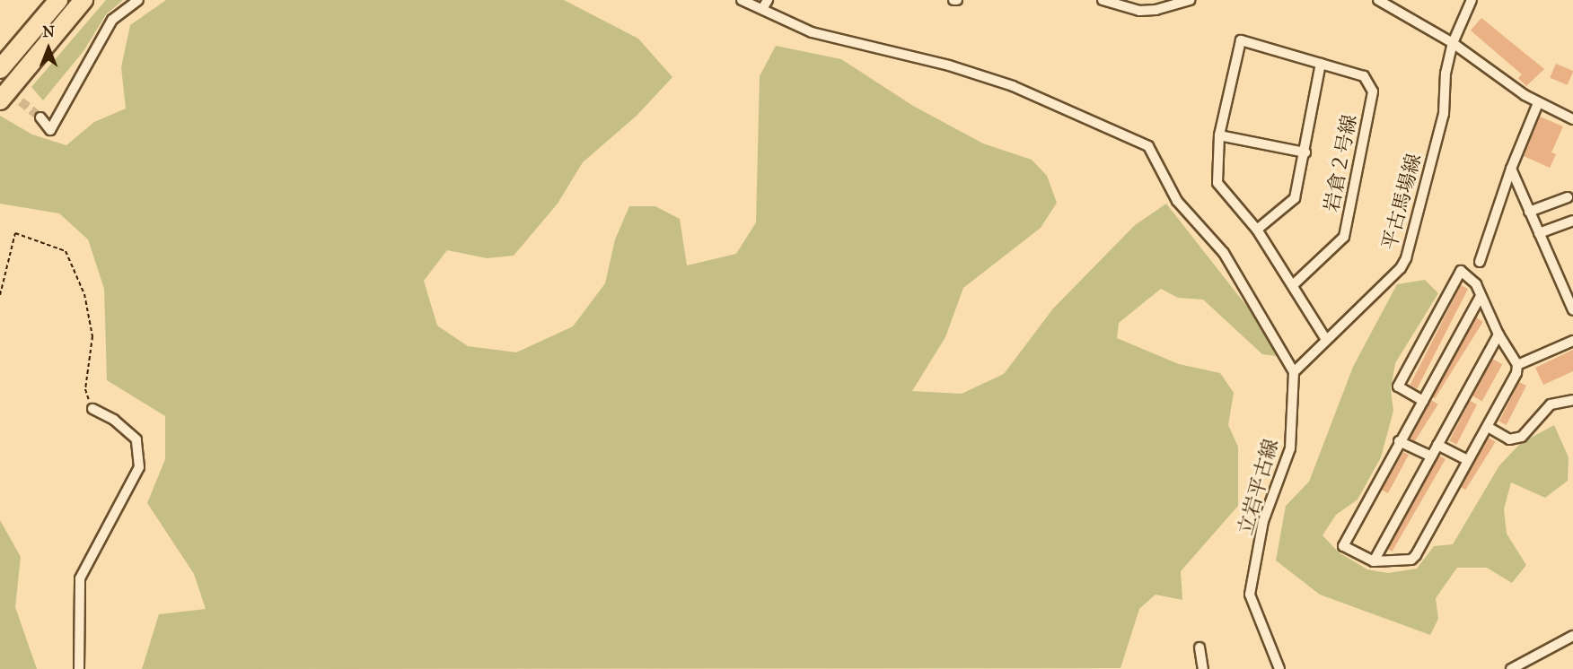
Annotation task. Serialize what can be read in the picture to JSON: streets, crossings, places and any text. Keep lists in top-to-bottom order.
{
  "streets": {
    "street": ["岩倉２号線", "平古馬場線", "立岩平古線"]
  },
  "crossings": [
    ["平古馬場線", "立岩平古線"]
  ],
  "north": "top"
}
